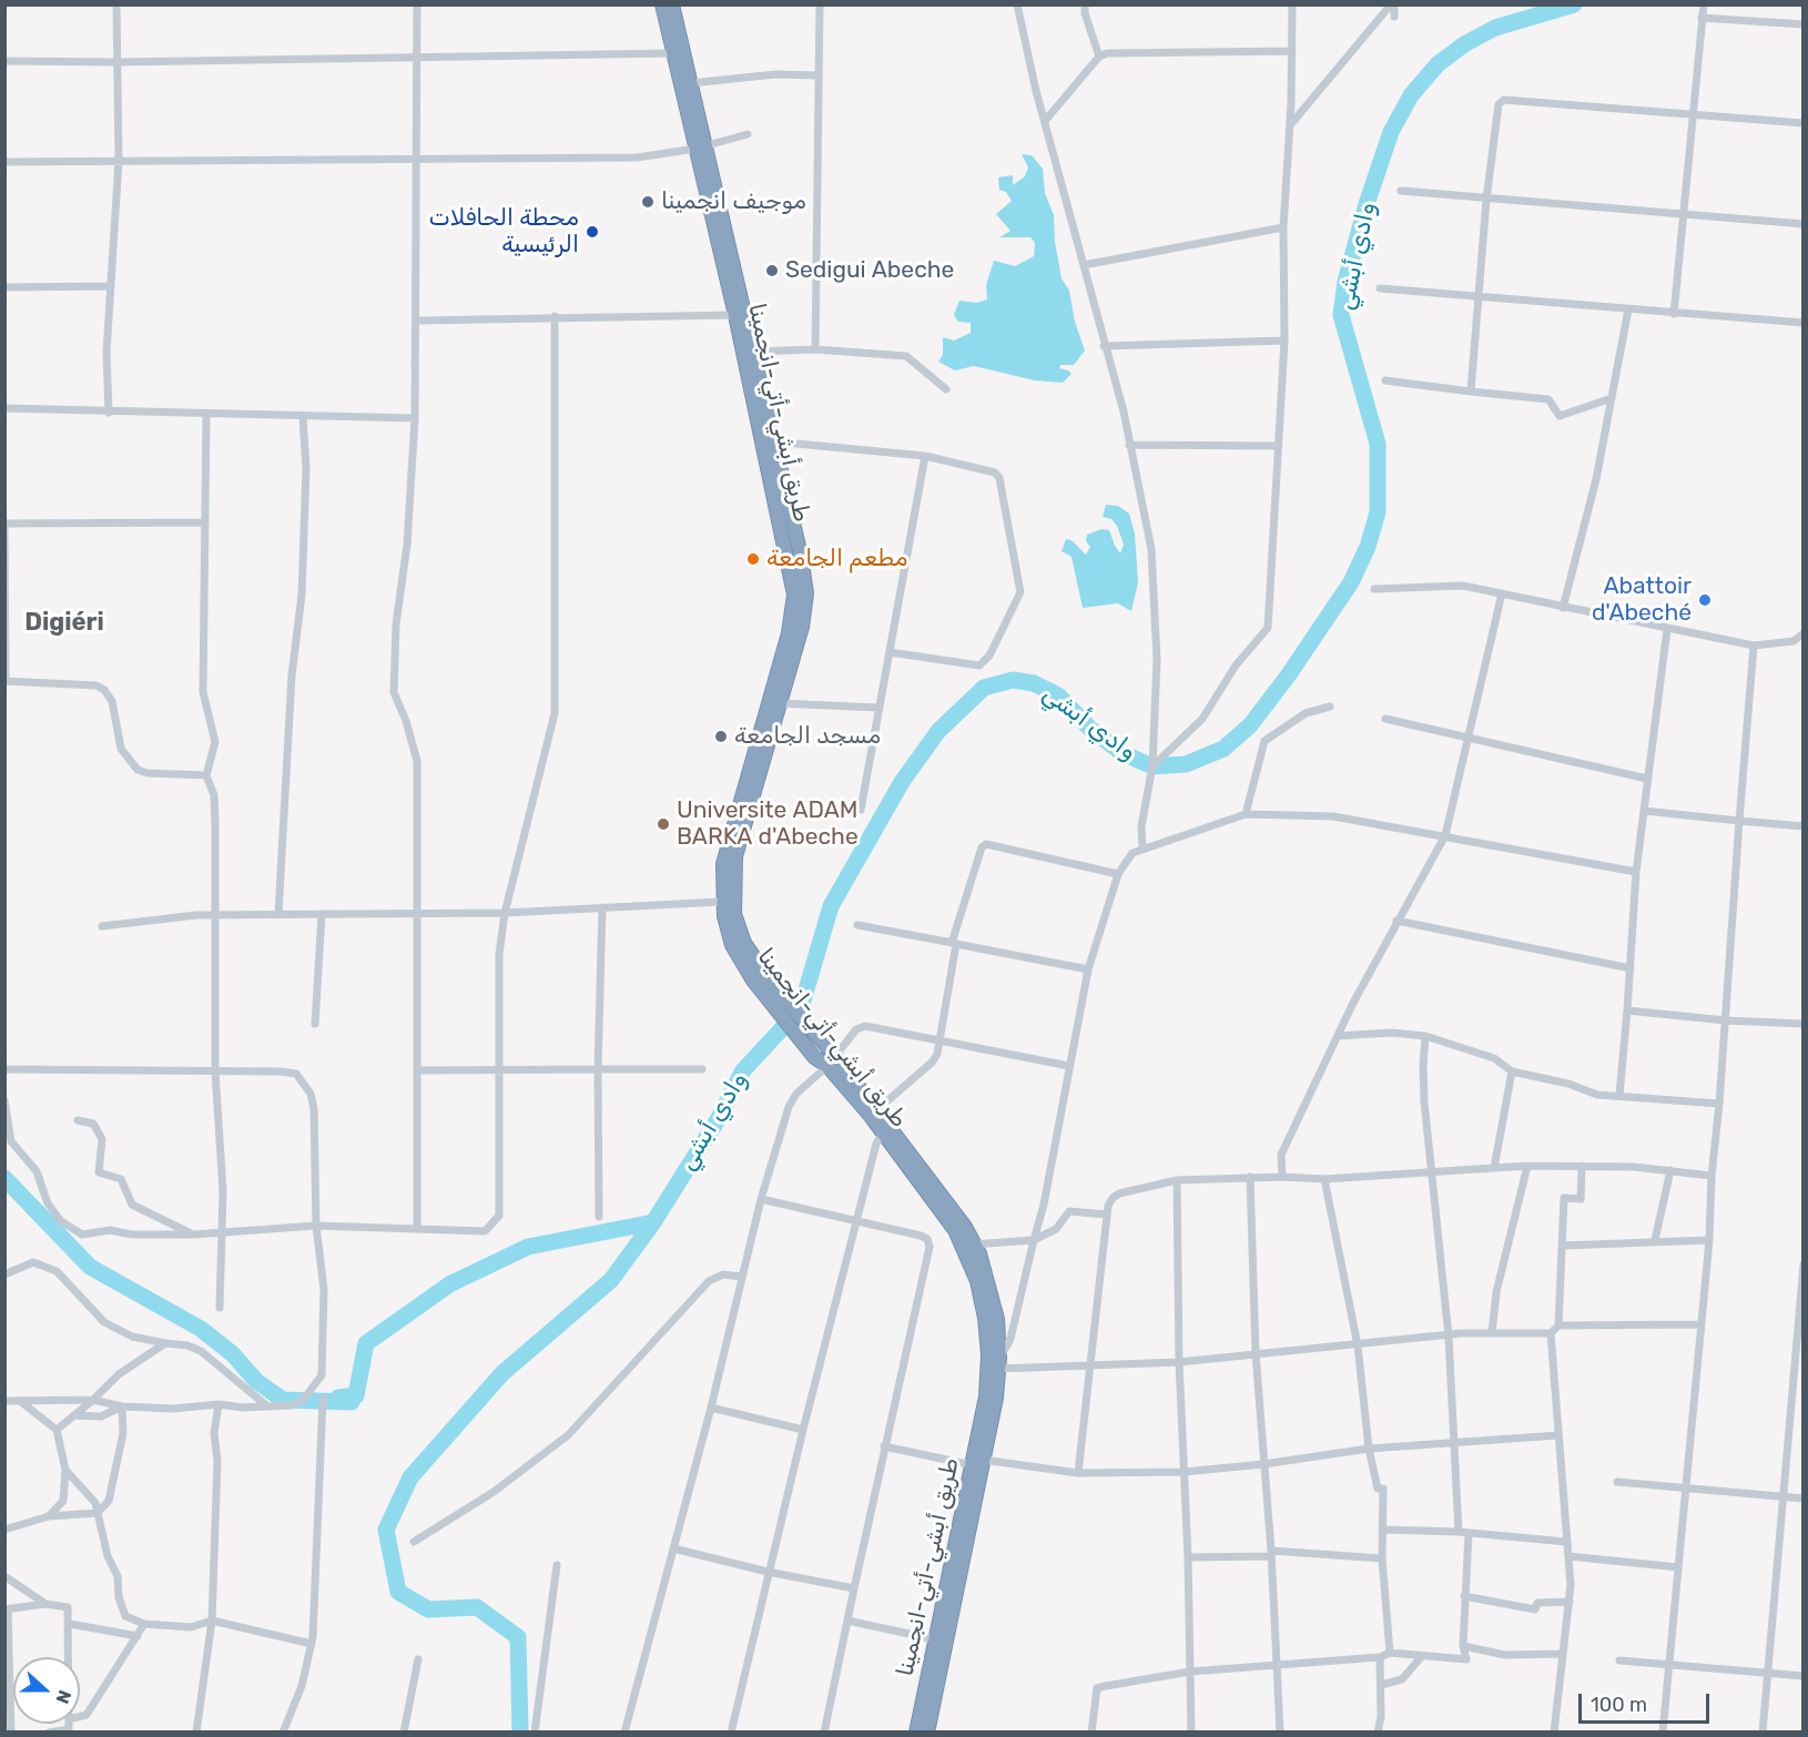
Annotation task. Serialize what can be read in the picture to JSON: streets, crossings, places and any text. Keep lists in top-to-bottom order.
{
  "streets": {
    "highway": ["طريق أبشي-أتي-انجمينا"]
  },
  "districts": ["Digiéri"],
  "water": ["وادي أبشي"],
  "places": [
    "موجيف انجمينا",
    "محطة الحافلات الرئيسية",
    "Sedigui Abeche",
    "مطعم الجامعة",
    "Abattoir d'Abeché",
    "مسجد الجامعة",
    "Universite ADAM BARKA d'Abeche"
  ],
  "scale_bar": "100 m",
  "north": "right"
}
